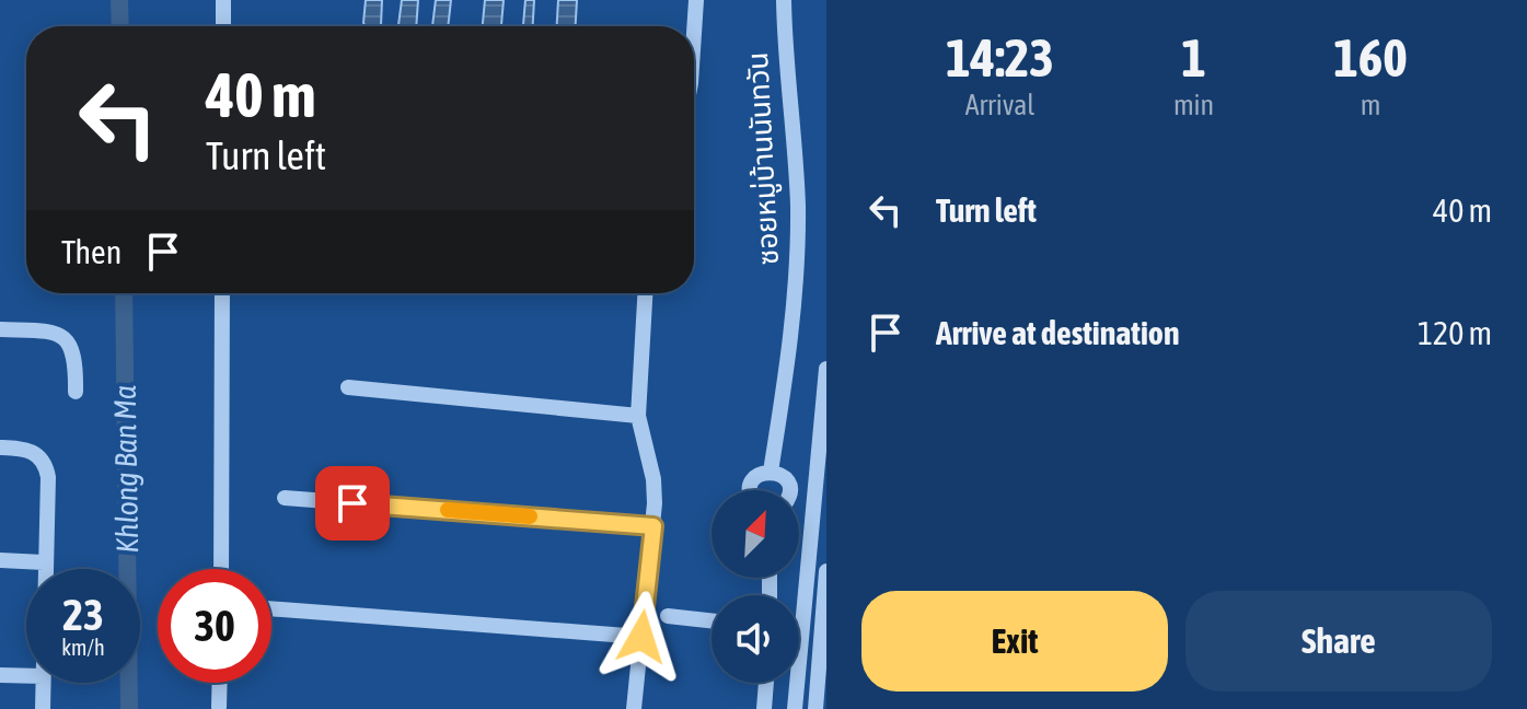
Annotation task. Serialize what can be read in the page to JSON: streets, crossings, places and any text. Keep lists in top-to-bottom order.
{
  "streets": {
    "street": ["ซอยหมู่บ้านนันทวัน"]
  },
  "water": ["Khlong Ban Ma"],
  "north": "top right",
  "page": {
    "eta": [
      "14:23",
      "Arrival",
      "1",
      "min",
      "160",
      "m"
    ],
    "turn": ["40 m", "Turn left"],
    "list": [
      {
        "name": "Turn left",
        "value": "40 m"
      },
      {
        "name": "Arrive at destination",
        "value": "120 m"
      }
    ],
    "then": "Then",
    "speed": "23 km/h",
    "limit": "30",
    "buttons": ["Exit", "Share"]
  }
}
